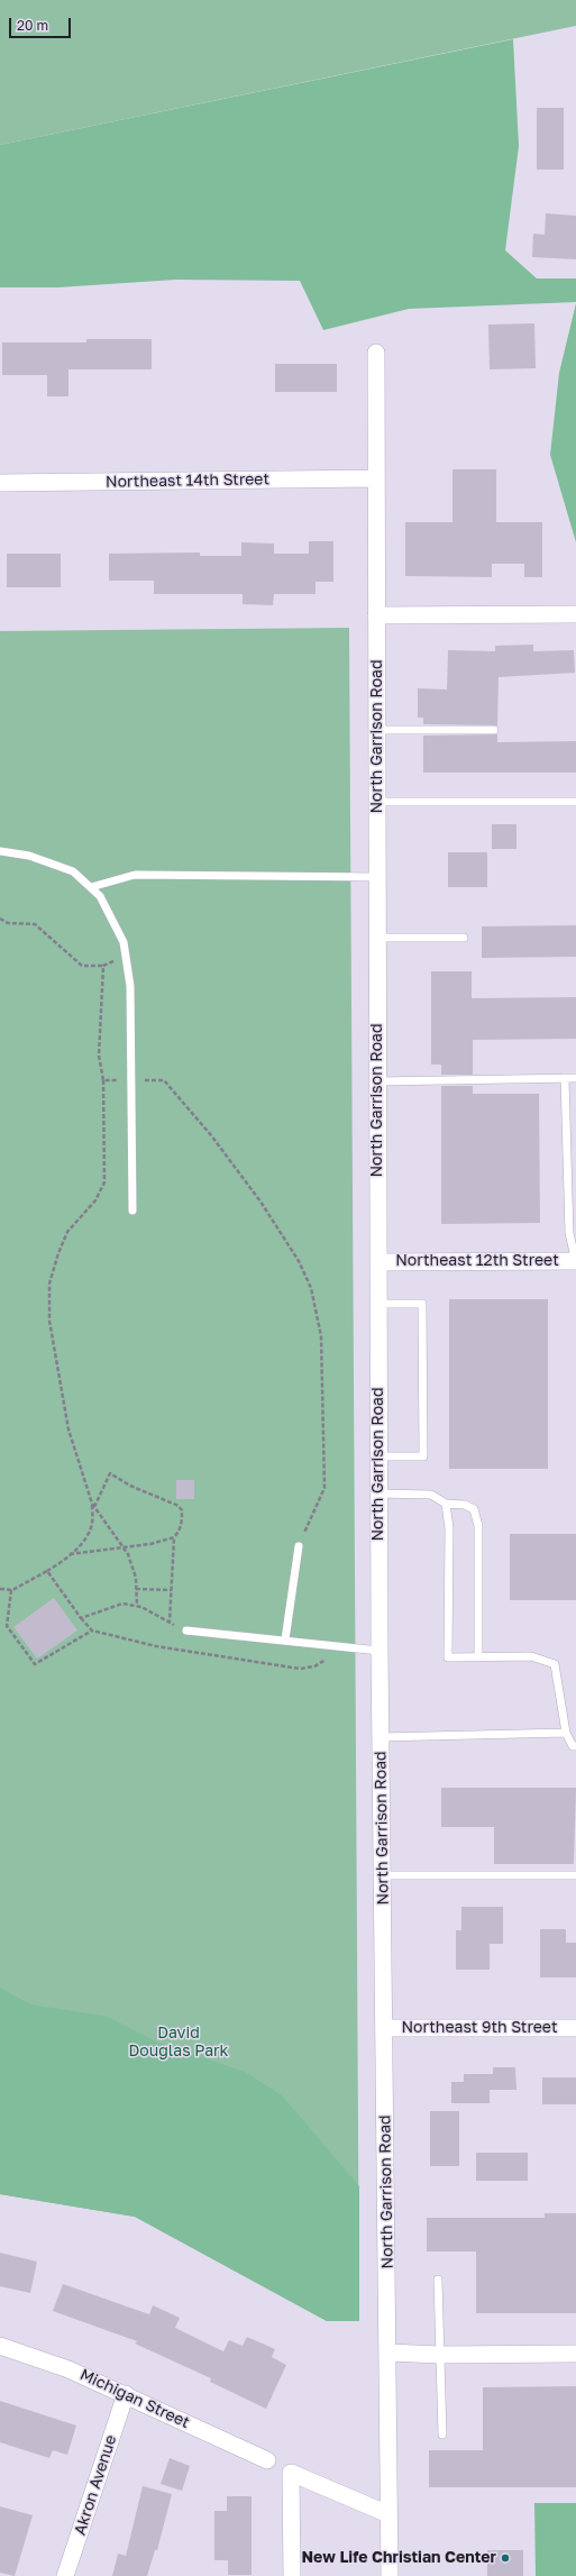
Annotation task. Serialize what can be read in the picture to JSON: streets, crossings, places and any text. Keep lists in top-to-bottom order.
{
  "streets": {
    "street": [
      "Northeast 14th Street",
      "North Garrison Road",
      "Northeast 12th Street",
      "Northeast 9th Street",
      "Michigan Street",
      "Akron Avenue"
    ]
  },
  "crossings": [
    ["Northeast 14th Street", "North Garrison Road"],
    ["North Garrison Road", "Northeast 12th Street"],
    ["North Garrison Road", "Northeast 9th Street"],
    ["Michigan Street", "Akron Avenue"]
  ],
  "parks": ["David Douglas Park"],
  "places": ["New Life Christian Center"],
  "scale_bar": "20 m"
}
